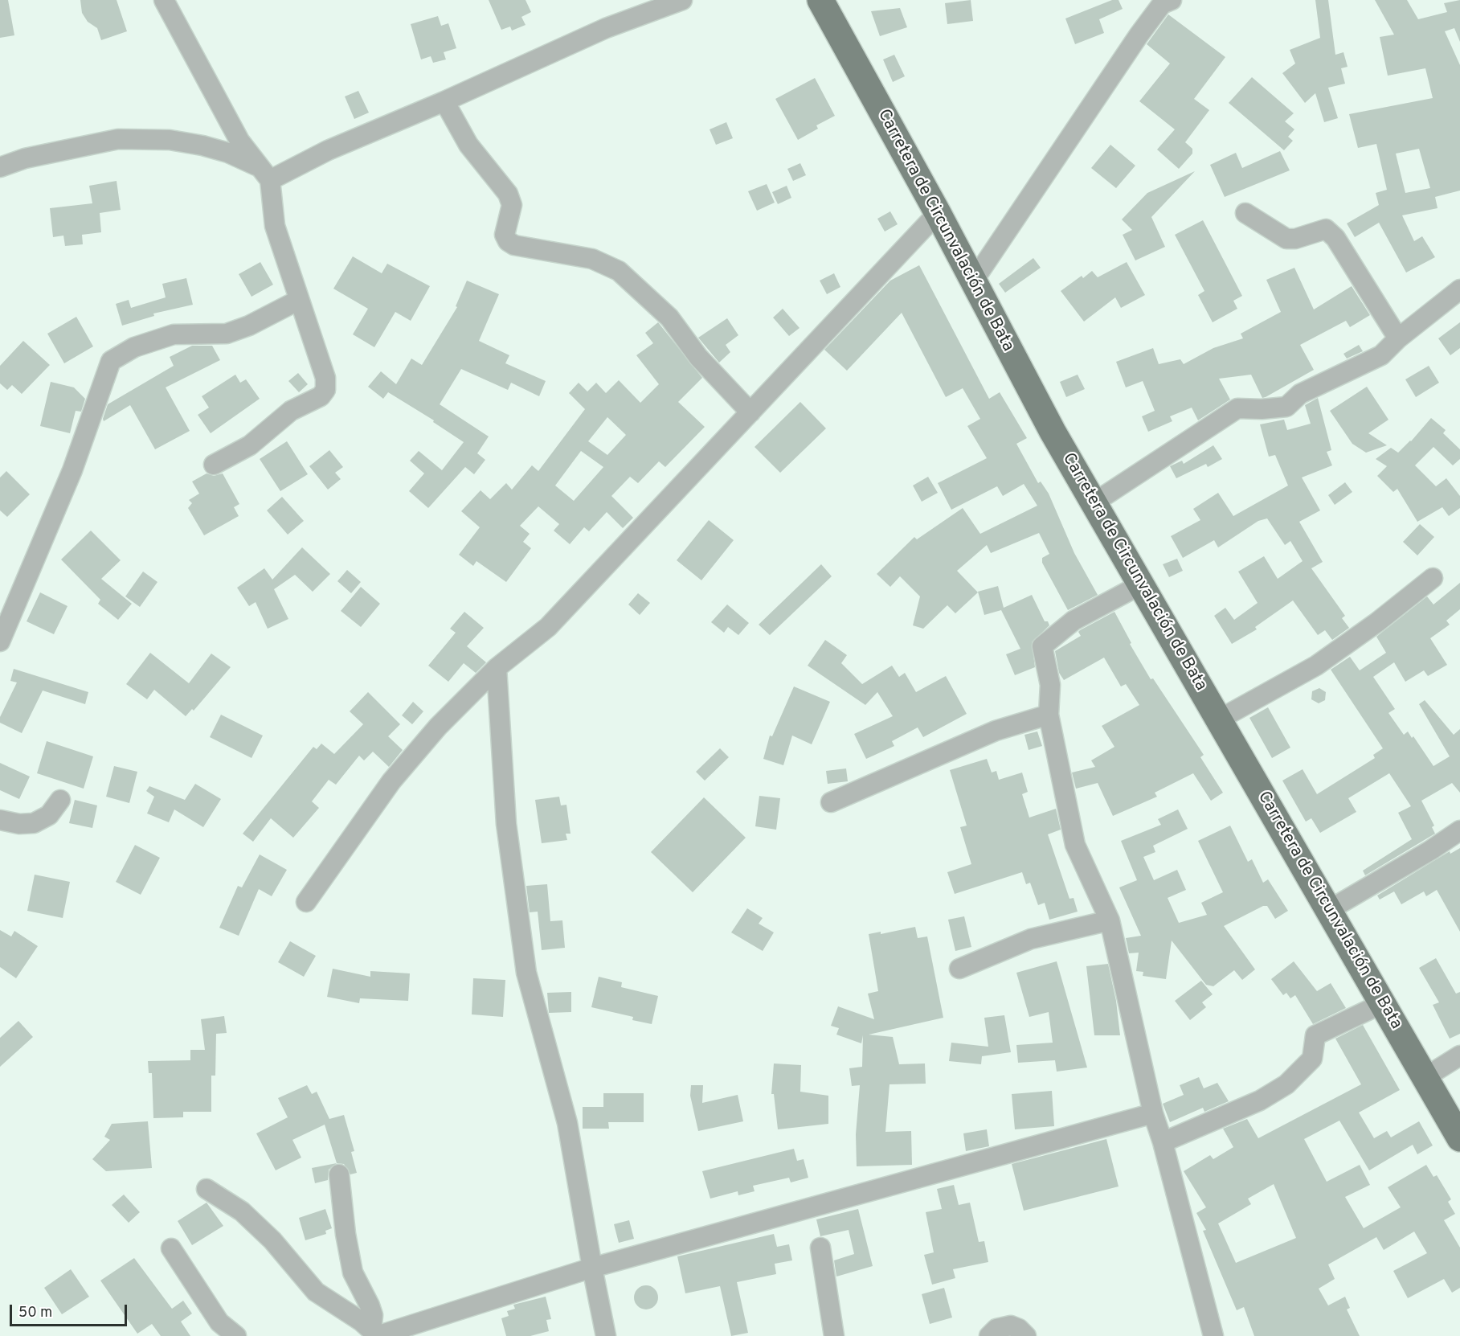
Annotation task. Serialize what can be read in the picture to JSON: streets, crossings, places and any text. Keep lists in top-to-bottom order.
{
  "streets": {
    "main road": ["Carretera de Circunvalación de Bata"]
  },
  "scale_bar": "50 m"
}
